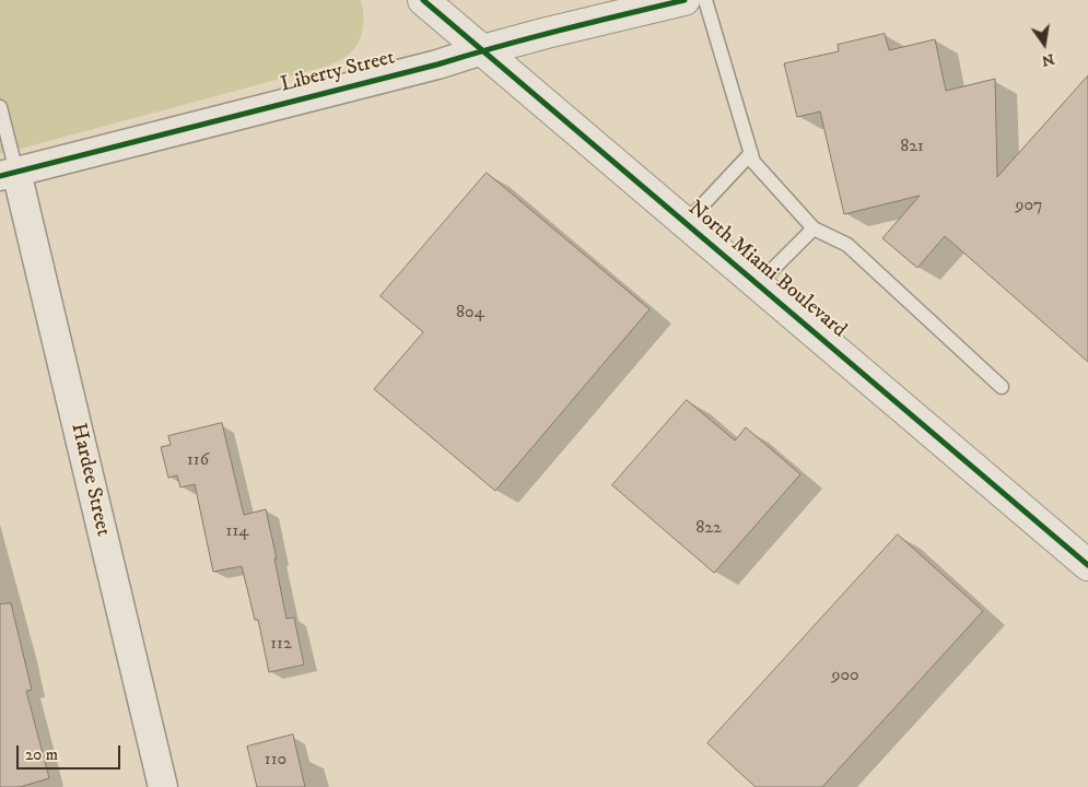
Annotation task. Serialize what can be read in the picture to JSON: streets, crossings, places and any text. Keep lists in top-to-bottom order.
{
  "streets": {
    "street": ["Liberty Street", "North Miami Boulevard", "Hardee Street"]
  },
  "crossings": [
    ["Liberty Street", "North Miami Boulevard"],
    ["Liberty Street", "Hardee Street"]
  ],
  "house_numbers": [
    "821",
    "907",
    "804",
    "116",
    "822",
    "114",
    "112",
    "900",
    "110"
  ],
  "scale_bar": "20 m",
  "north": "bottom"
}
